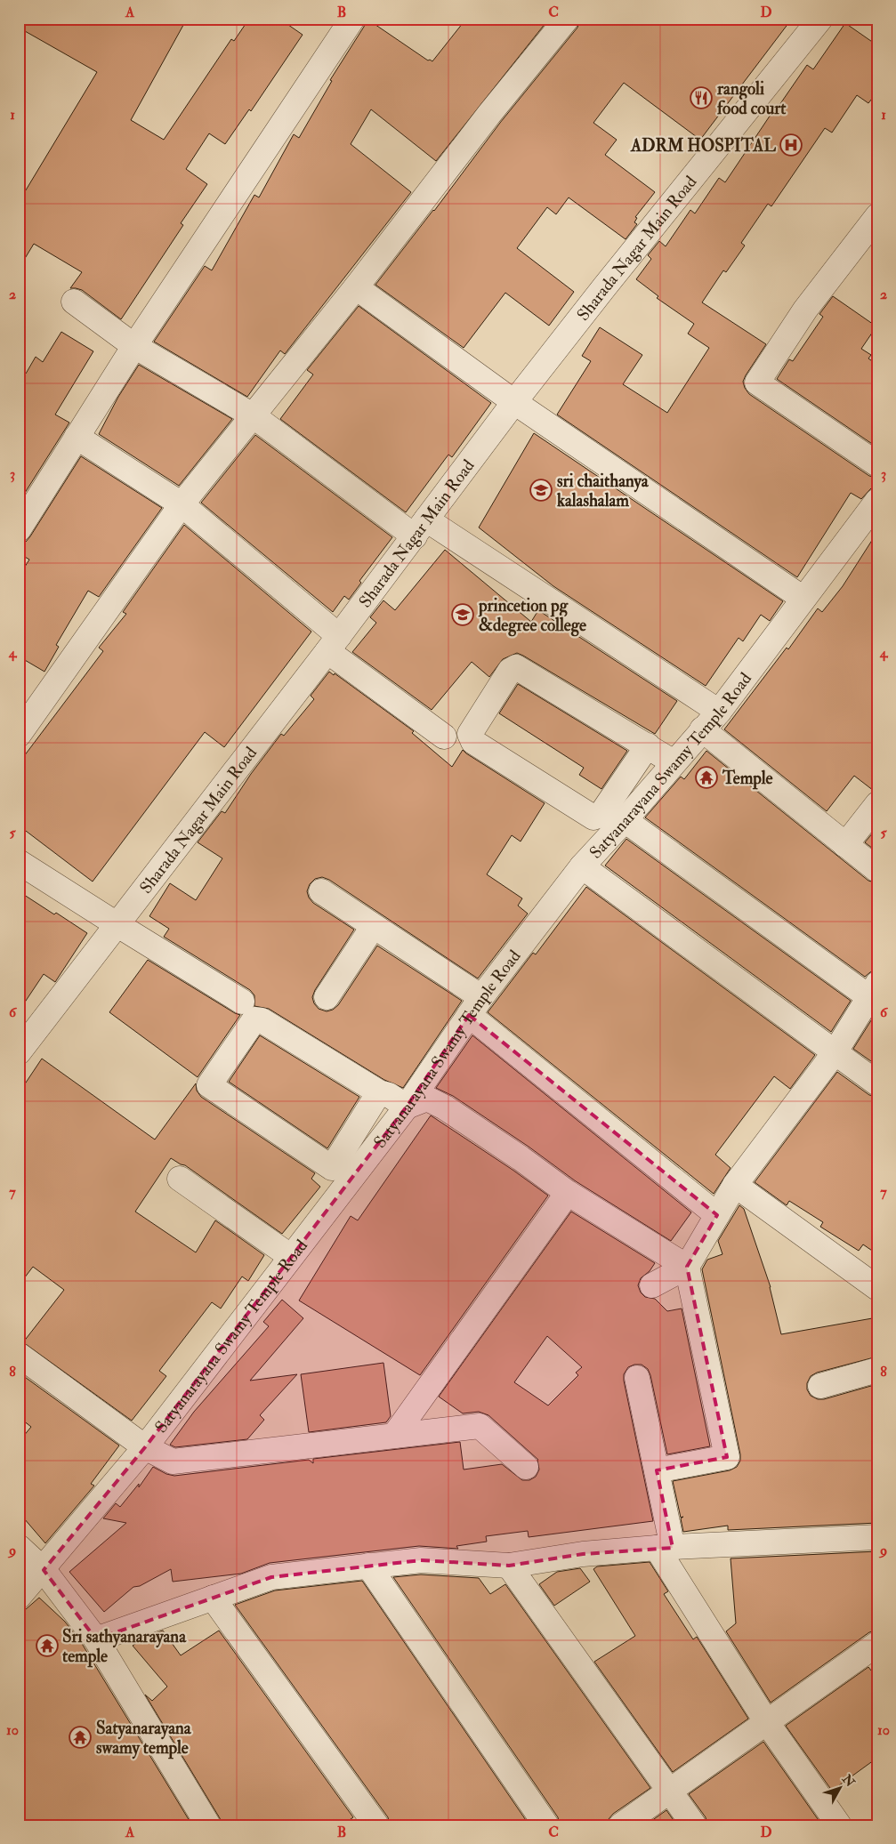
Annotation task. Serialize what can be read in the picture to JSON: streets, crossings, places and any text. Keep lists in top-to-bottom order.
{
  "streets": {
    "street": ["Sharada Nagar Main Road", "Satyanarayana Swamy Temple Road"]
  },
  "places": {
    "restaurant": ["rangoli food court"],
    "hospital": ["ADRM HOSPITAL"],
    "school or university": ["sri chaithanya kalashalam", "princetion pg &degree college"],
    "temple": ["Temple", "Sri sathyanarayana temple", "Satyanarayana swamy temple"]
  },
  "north": "top right",
  "grid": {
    "columns": [
      "A",
      "B",
      "C",
      "D"
    ],
    "rows": [
      "1",
      "2",
      "3",
      "4",
      "5",
      "6",
      "7",
      "8",
      "9",
      "10"
    ]
  }
}
